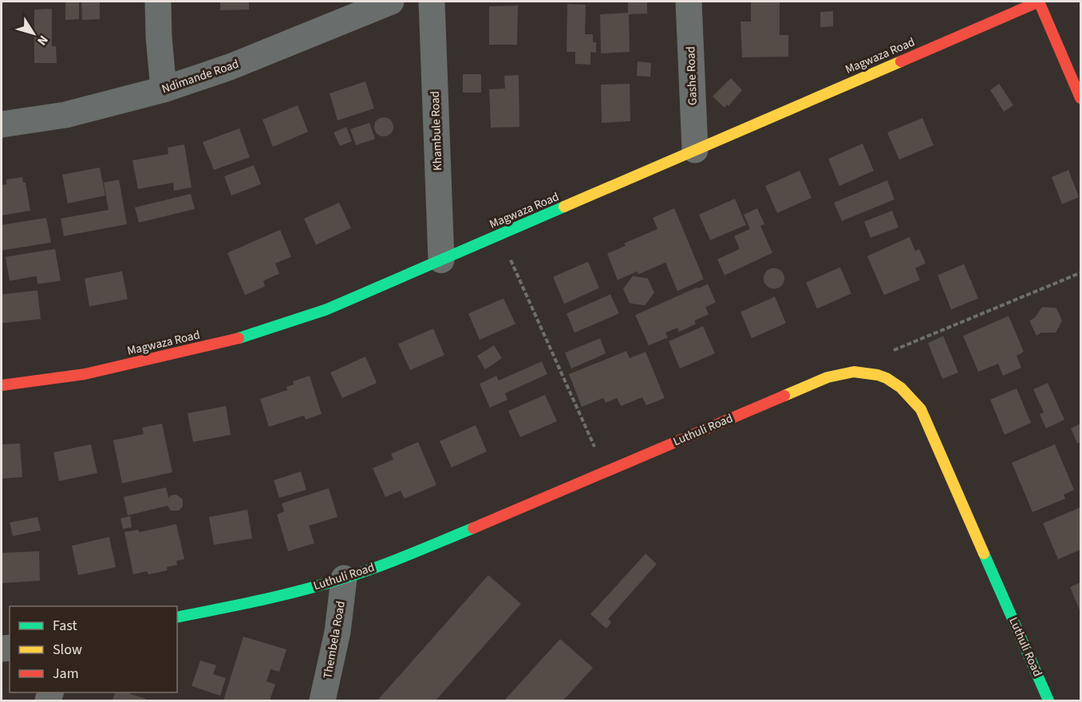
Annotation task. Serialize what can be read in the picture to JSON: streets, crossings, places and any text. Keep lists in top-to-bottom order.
{
  "streets": {
    "street": [
      "Magwaza Road",
      "Gashe Road",
      "Ndimande Road",
      "Khambule Road",
      "Luthuli Road",
      "Thembela Road"
    ]
  },
  "crossings": [
    ["Magwaza Road", "Gashe Road"],
    ["Magwaza Road", "Khambule Road"],
    ["Luthuli Road", "Thembela Road"]
  ],
  "legend": ["Fast", "Slow", "Jam"],
  "north": "bottom right"
}
